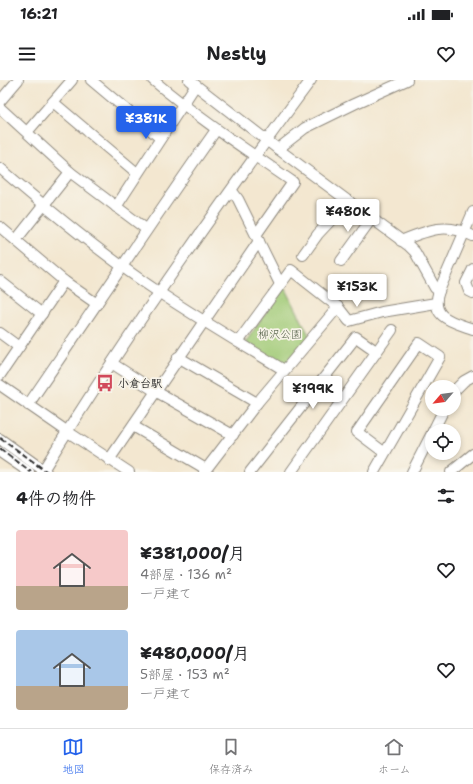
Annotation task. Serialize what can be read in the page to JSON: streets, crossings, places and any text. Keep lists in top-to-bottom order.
{
  "parks": ["柳沢公園"],
  "places": {
    "bus stop": ["小倉台駅"]
  },
  "north": "bottom left",
  "page": {
    "status": "16:21",
    "header": "Nestly",
    "price": [
      "¥381K",
      "¥480K",
      "¥153K",
      "¥199K"
    ],
    "heading": "4件の物件",
    "list": [
      {
        "name": "¥381,000/月",
        "note": "4部屋 · 136 m² · 一戸建て"
      },
      {
        "name": "¥480,000/月",
        "note": "5部屋 · 153 m² · 一戸建て"
      }
    ],
    "tabs": ["地図", "保存済み", "ホーム"]
  }
}
